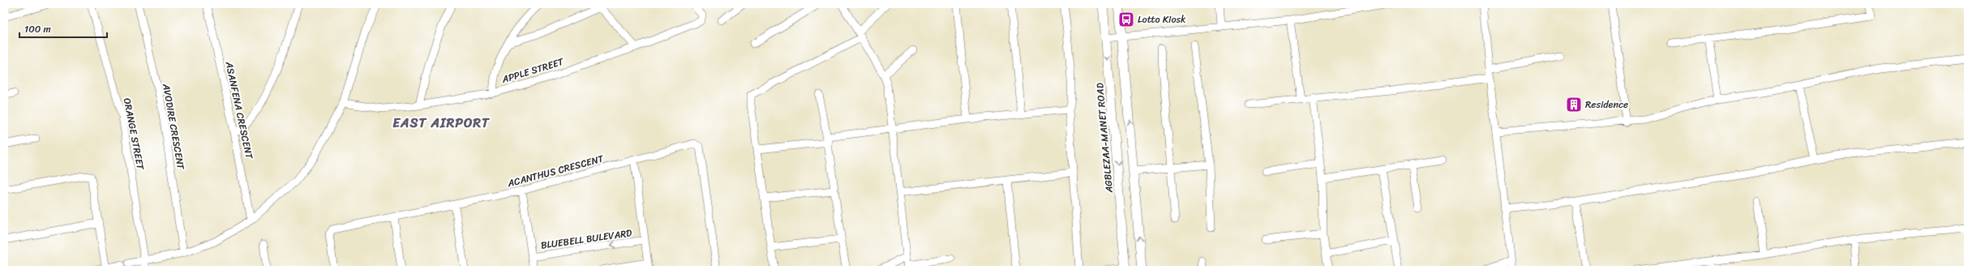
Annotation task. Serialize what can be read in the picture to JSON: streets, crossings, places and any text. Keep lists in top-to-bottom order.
{
  "streets": {
    "main road": ["AGBLEZAA-MANET ROAD"],
    "street": [
      "APPLE STREET",
      "ASANFENA CRESCENT",
      "AVODIRE CRESCENT",
      "ORANGE STREET",
      "ACANTHUS CRESCENT",
      "BLUEBELL BULEVARD"
    ]
  },
  "districts": ["EAST AIRPORT"],
  "places": {
    "bus stop": ["Lotto Kiosk"],
    "building": ["Residence"]
  },
  "scale_bar": "100 m"
}
